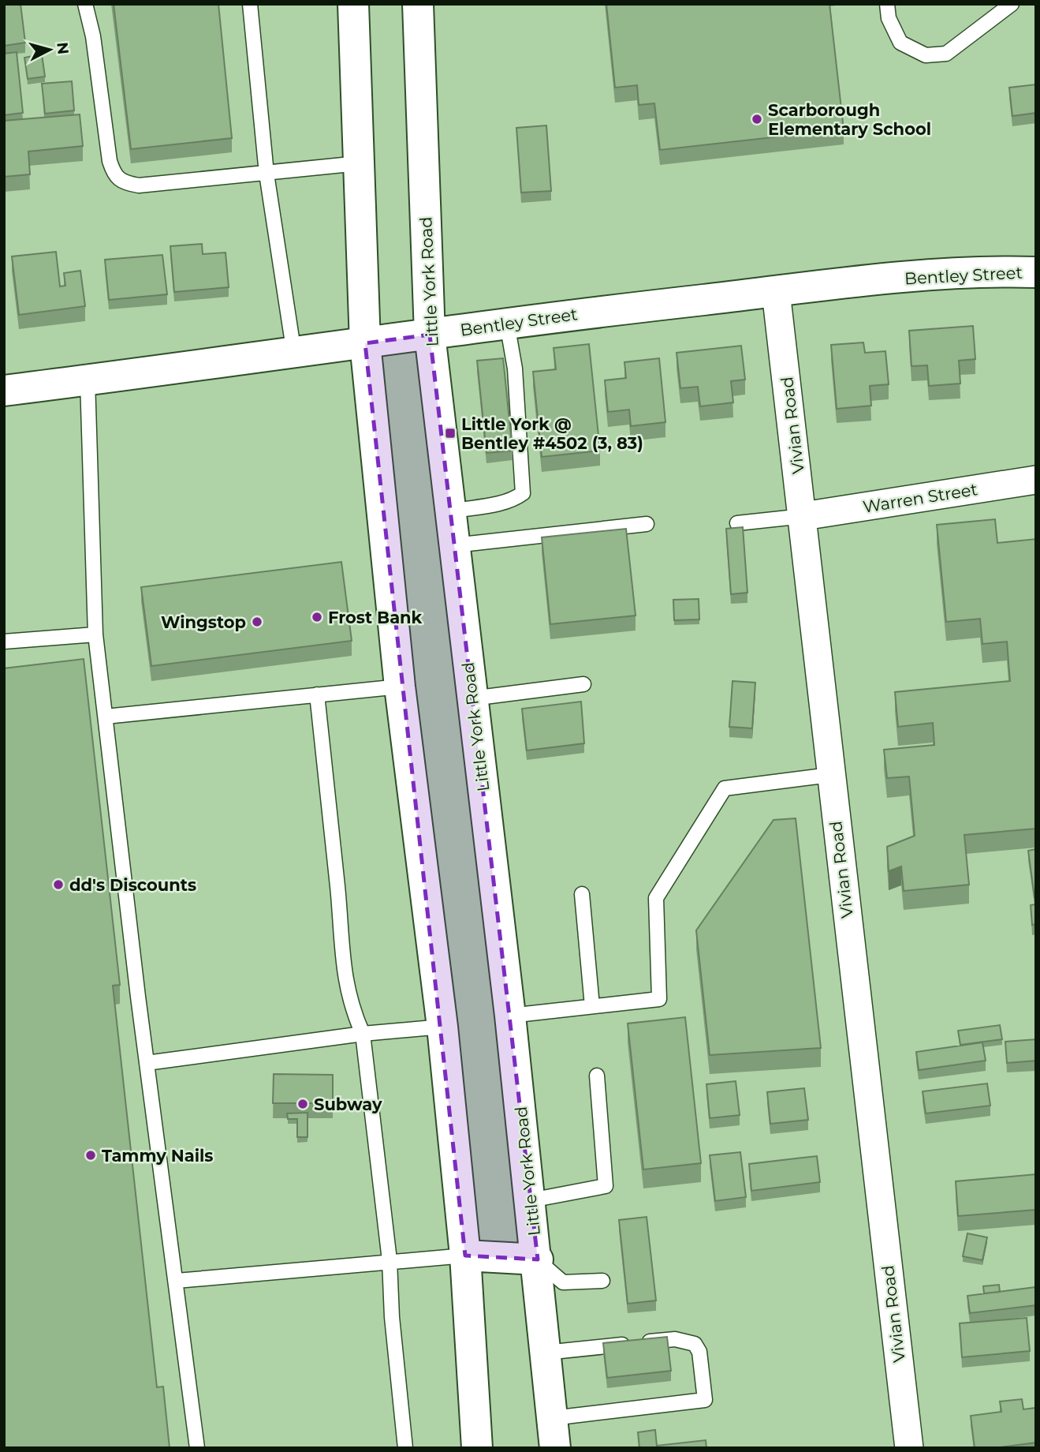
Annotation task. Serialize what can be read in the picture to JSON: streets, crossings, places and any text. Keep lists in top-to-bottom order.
{
  "streets": {
    "main road": ["Bentley Street", "Little York Road"],
    "street": ["Vivian Road", "Warren Street"]
  },
  "crossings": [
    ["Bentley Street", "Little York Road"],
    ["Bentley Street", "Vivian Road"],
    ["Vivian Road", "Warren Street"]
  ],
  "places": {
    "other": [
      "Scarborough Elementary School",
      "Frost Bank",
      "Wingstop",
      "dd's Discounts",
      "Subway",
      "Tammy Nails"
    ],
    "transit": ["Little York @ Bentley #4502 (3, 83)"]
  },
  "north": "right"
}
